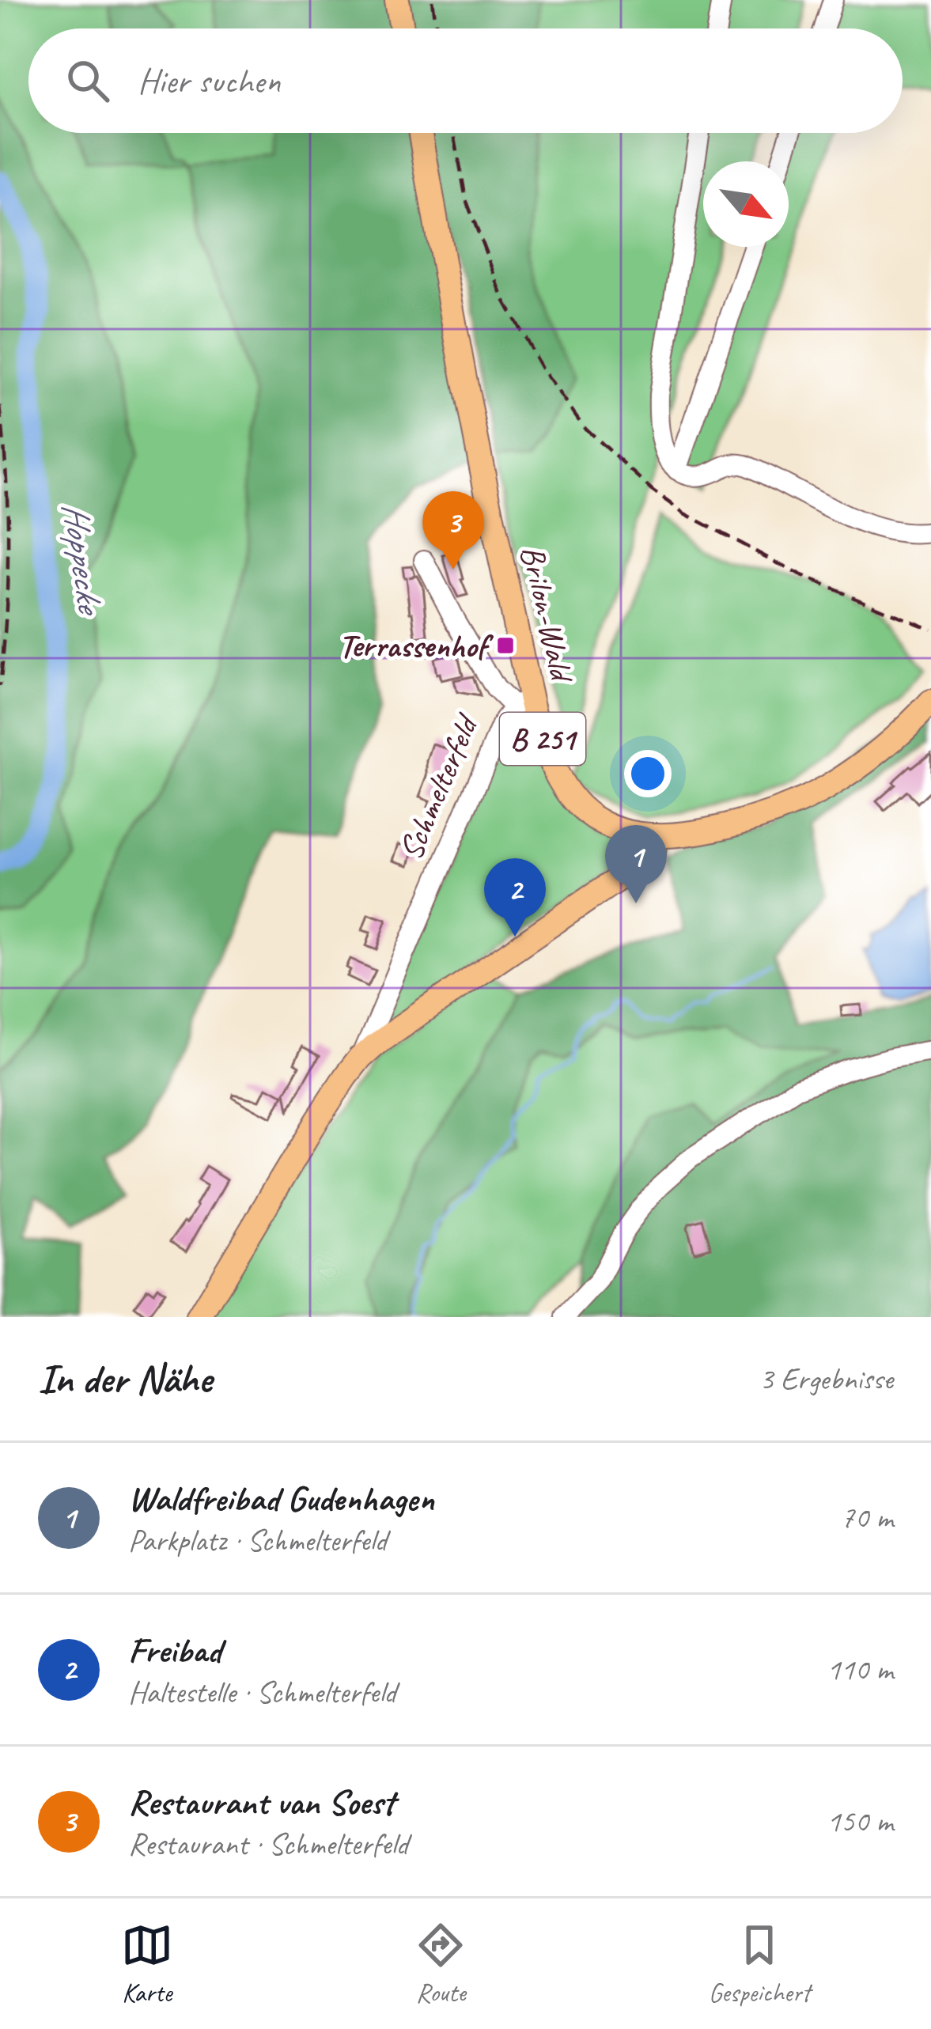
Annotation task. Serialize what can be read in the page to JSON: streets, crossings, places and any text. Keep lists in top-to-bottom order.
{
  "streets": {
    "main road": ["Brilon-Wald", "B 251", "Schmelterfeld"]
  },
  "crossings": [
    ["Brilon-Wald", "Schmelterfeld"]
  ],
  "water": ["Hoppecke"],
  "places": {
    "transit": ["Terrassenhof"]
  },
  "north": "bottom right",
  "page": {
    "search": "Hier suchen",
    "pins": ["3", "1", "2"],
    "heading": ["In der Nähe", "3 Ergebnisse"],
    "list": [
      {
        "mark": "1",
        "name": "Waldfreibad Gudenhagen",
        "note": "Parkplatz · Schmelterfeld",
        "value": "70 m"
      },
      {
        "mark": "2",
        "name": "Freibad",
        "note": "Haltestelle · Schmelterfeld",
        "value": "110 m"
      },
      {
        "mark": "3",
        "name": "Restaurant van Soest",
        "note": "Restaurant · Schmelterfeld",
        "value": "150 m"
      }
    ],
    "nav": ["Karte", "Route", "Gespeichert"]
  }
}
